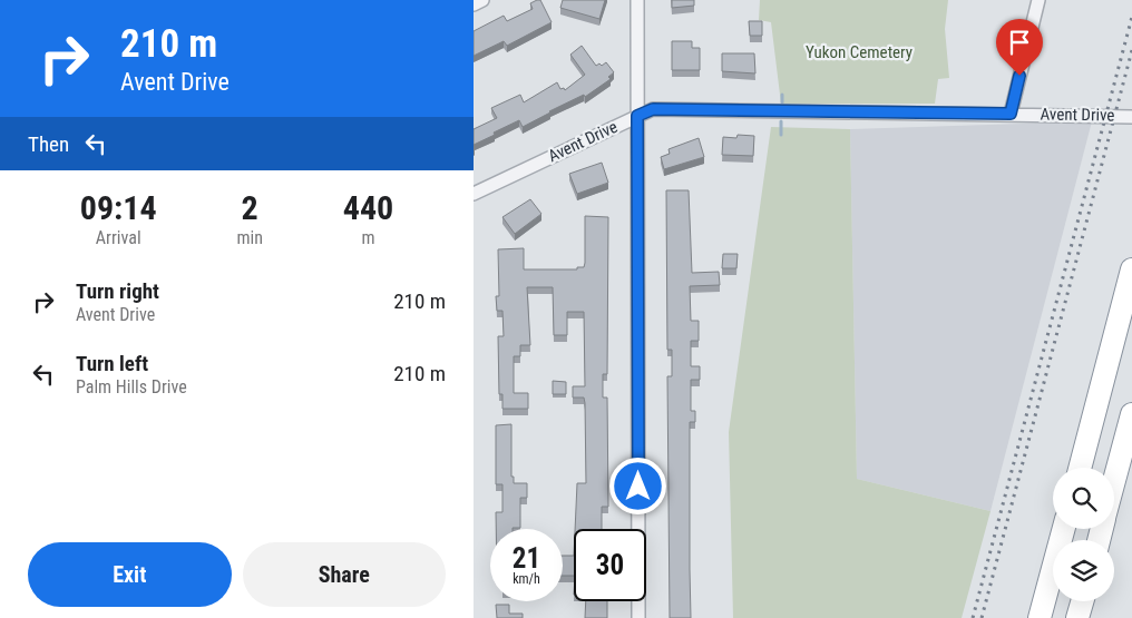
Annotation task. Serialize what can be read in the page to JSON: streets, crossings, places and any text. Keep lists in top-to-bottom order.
{
  "streets": {
    "street": ["Avent Drive"]
  },
  "parks": ["Yukon Cemetery"],
  "page": {
    "turn": ["210 m", "Avent Drive"],
    "then": "Then",
    "eta": [
      "09:14",
      "Arrival",
      "2",
      "min",
      "440",
      "m"
    ],
    "list": [
      {
        "name": "Turn right",
        "note": "Avent Drive",
        "value": "210 m"
      },
      {
        "name": "Turn left",
        "note": "Palm Hills Drive",
        "value": "210 m"
      }
    ],
    "speed": "21 km/h",
    "limit": "30",
    "buttons": ["Exit", "Share"]
  }
}
